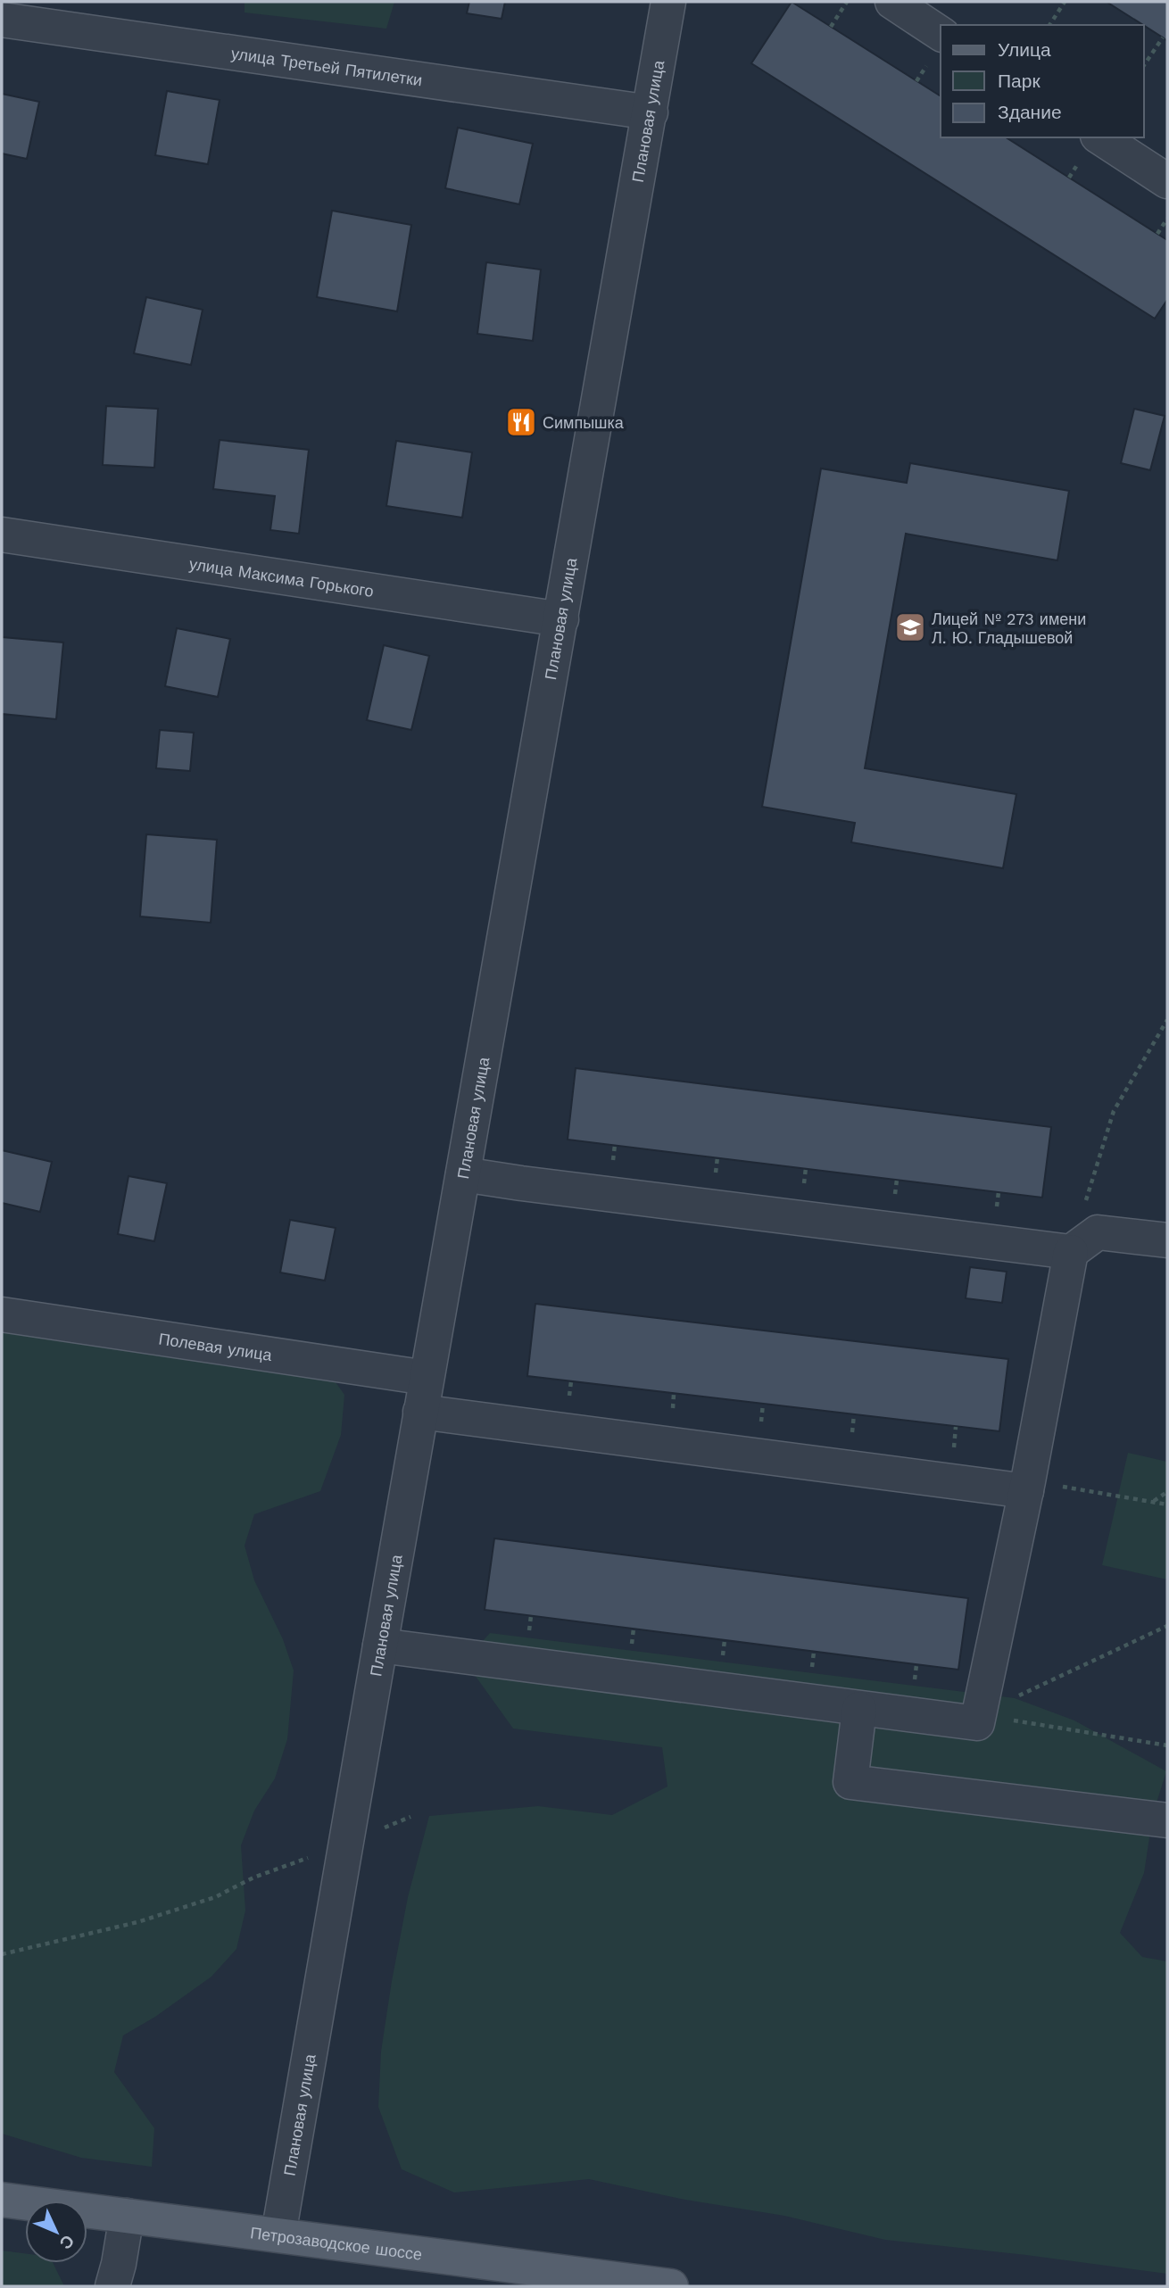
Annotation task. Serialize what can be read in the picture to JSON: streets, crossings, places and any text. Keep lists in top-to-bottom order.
{
  "streets": {
    "main road": ["Петрозаводское шоссе"],
    "street": [
      "улица Третьей Пятилетки",
      "Плановая улица",
      "улица Максима Горького",
      "Полевая улица"
    ]
  },
  "crossings": [
    ["улица Третьей Пятилетки", "Плановая улица"],
    ["Плановая улица", "улица Максима Горького"],
    ["Плановая улица", "Полевая улица"],
    ["Плановая улица", "Петрозаводское шоссе"]
  ],
  "places": {
    "restaurant": ["Симпышка"],
    "school or university": ["Лицей № 273 имени Л. Ю. Гладышевой"]
  },
  "legend": ["Улица", "Парк", "Здание"],
  "north": "bottom right"
}
